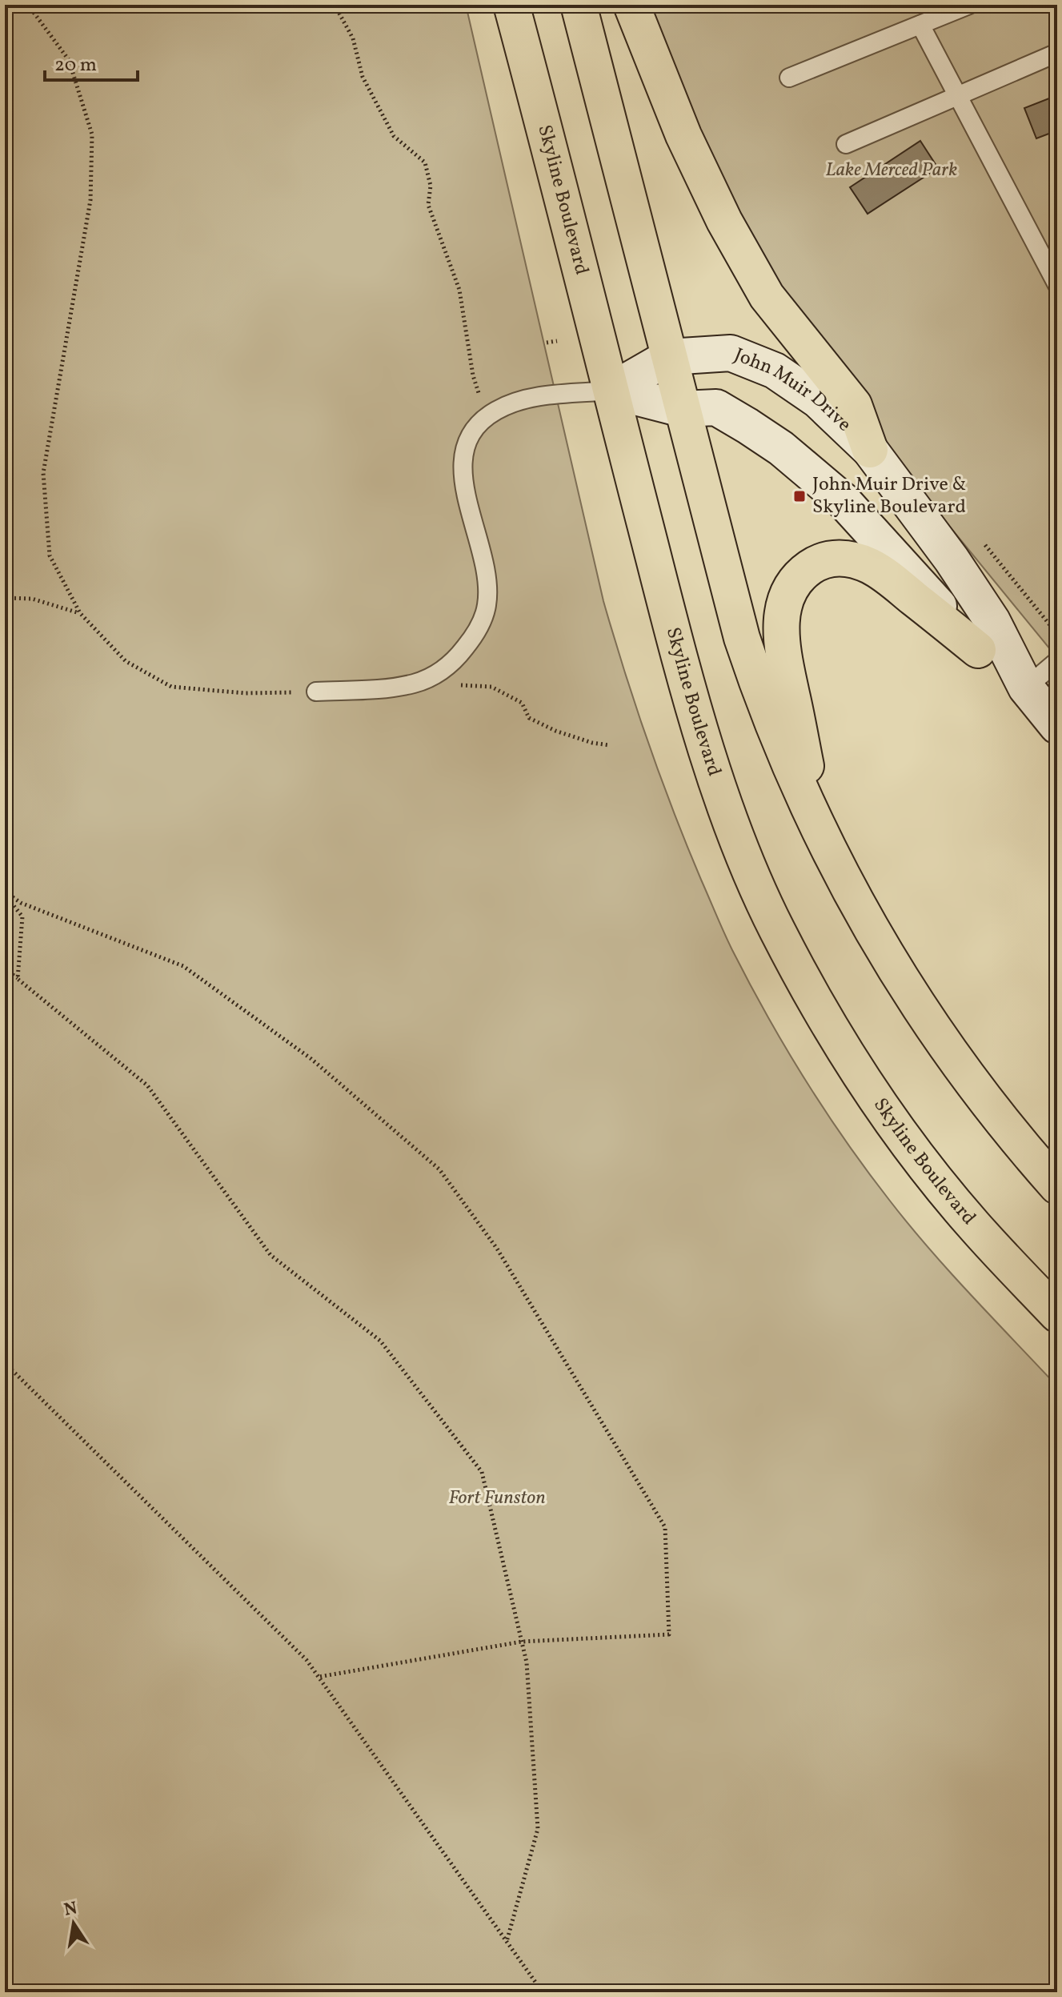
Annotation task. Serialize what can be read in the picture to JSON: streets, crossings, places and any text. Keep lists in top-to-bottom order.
{
  "streets": {
    "main road": ["Skyline Boulevard"],
    "street": ["John Muir Drive"]
  },
  "crossings": [
    ["Skyline Boulevard", "John Muir Drive"]
  ],
  "parks": ["Lake Merced Park", "Fort Funston"],
  "places": {
    "transit": ["John Muir Drive & Skyline Boulevard"]
  },
  "scale_bar": "20 m",
  "north": "top"
}
